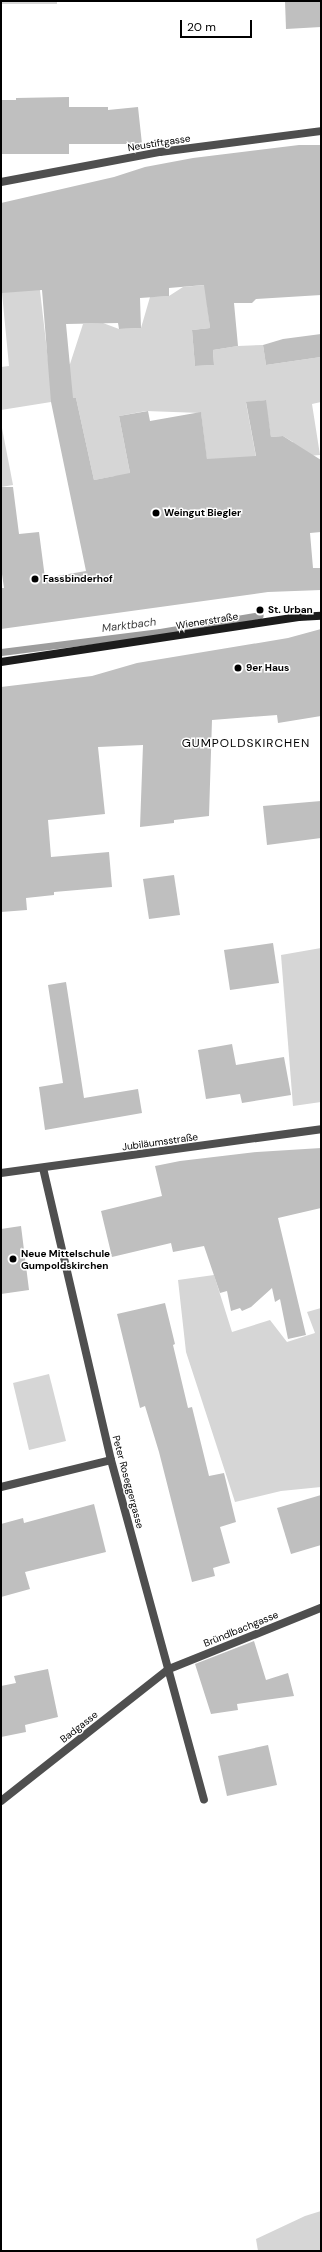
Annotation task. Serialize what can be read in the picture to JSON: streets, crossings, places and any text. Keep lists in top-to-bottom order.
{
  "streets": {
    "street": [
      "Neustiftgasse",
      "Wienerstraße",
      "Jubiläumsstraße",
      "Peter Roseggergasse",
      "Bründlbachgasse",
      "Badgasse"
    ]
  },
  "crossings": [
    ["Jubiläumsstraße", "Peter Roseggergasse"],
    ["Peter Roseggergasse", "Bründlbachgasse"],
    ["Peter Roseggergasse", "Badgasse"],
    ["Bründlbachgasse", "Badgasse"]
  ],
  "districts": ["GUMPOLDSKIRCHEN"],
  "water": ["Marktbach"],
  "places": [
    "Weingut Biegler",
    "Fassbinderhof",
    "St. Urban",
    "9er Haus",
    "Neue Mittelschule Gumpoldskirchen"
  ],
  "scale_bar": "20 m"
}
